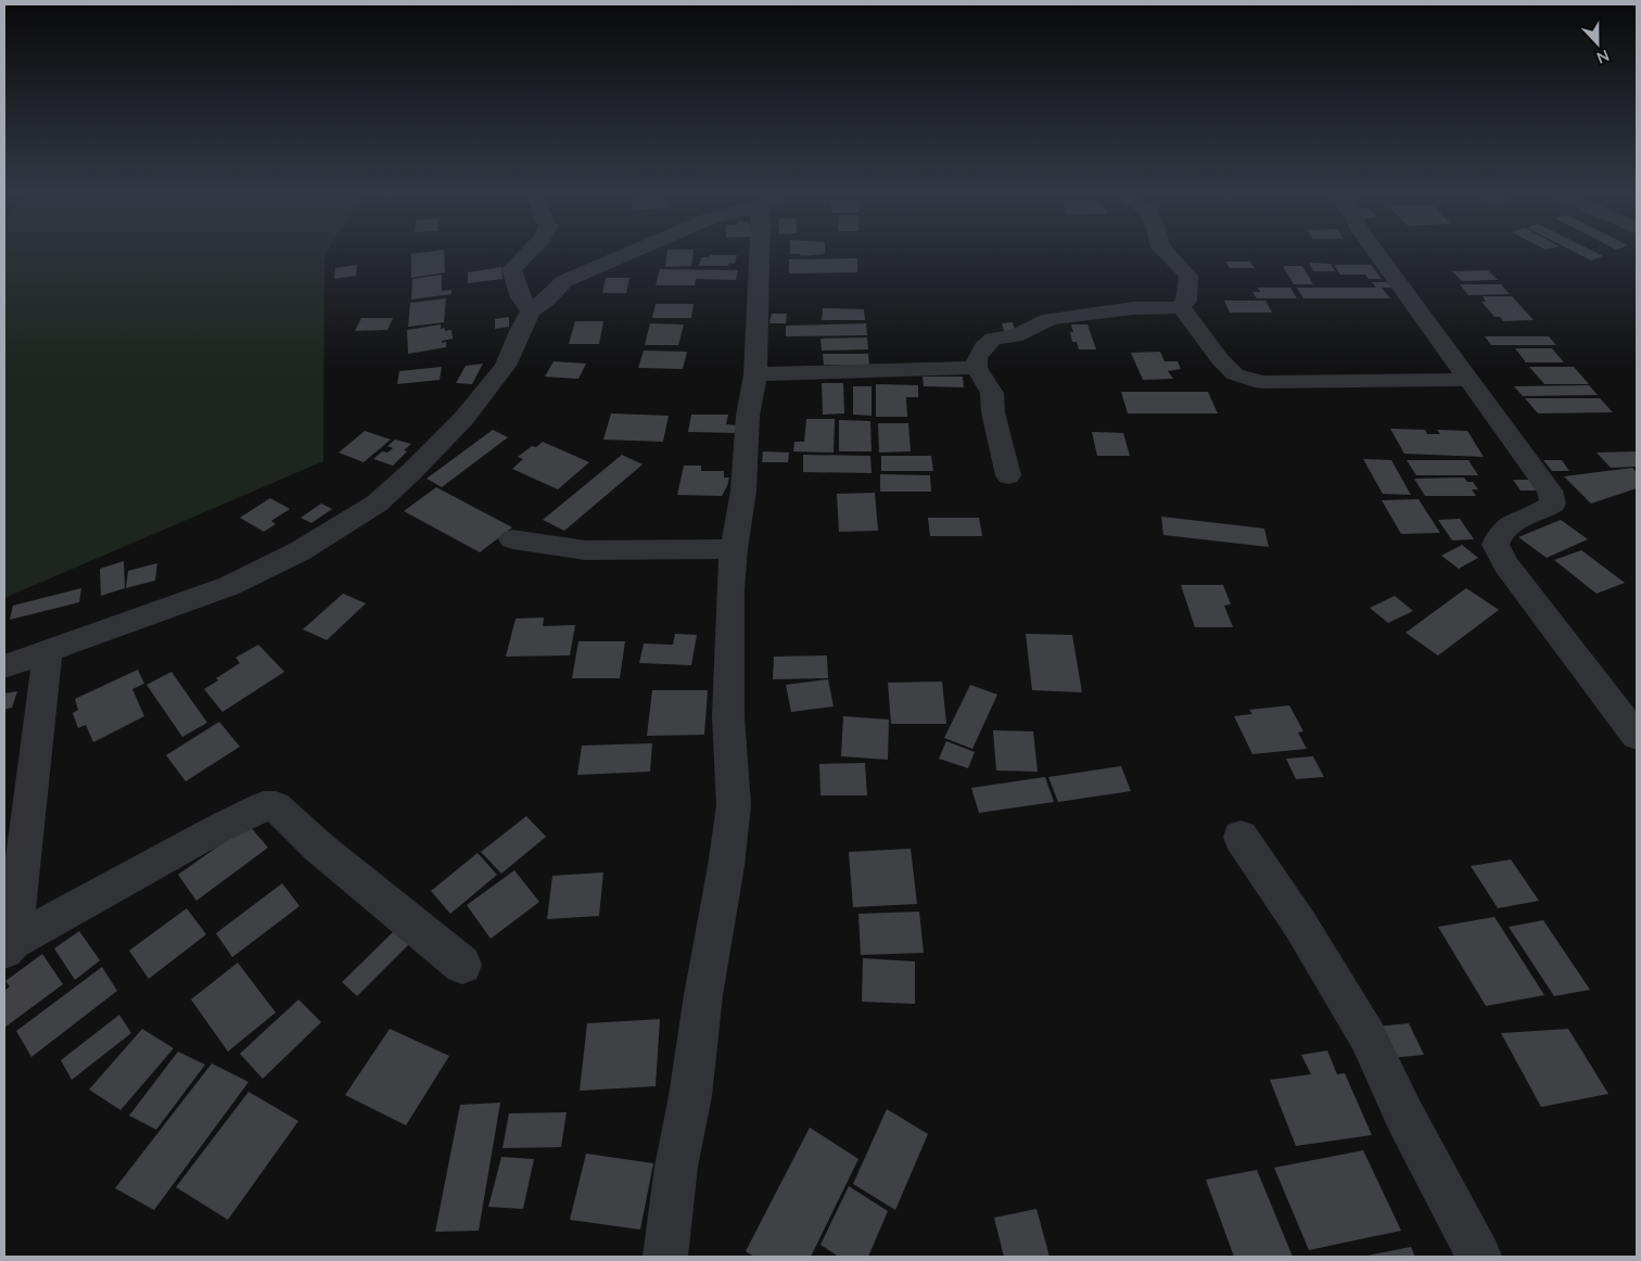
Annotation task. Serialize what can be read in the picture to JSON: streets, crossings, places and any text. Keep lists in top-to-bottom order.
{
  "north": "bottom"
}
